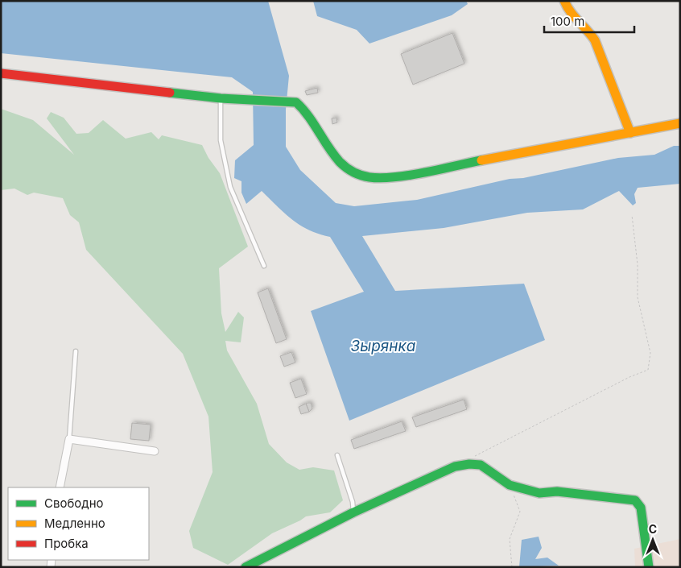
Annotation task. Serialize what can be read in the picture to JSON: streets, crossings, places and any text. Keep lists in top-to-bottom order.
{
  "water": ["Зырянка"],
  "legend": ["Свободно", "Медленно", "Пробка"],
  "scale_bar": "100 m",
  "north": "top"
}
